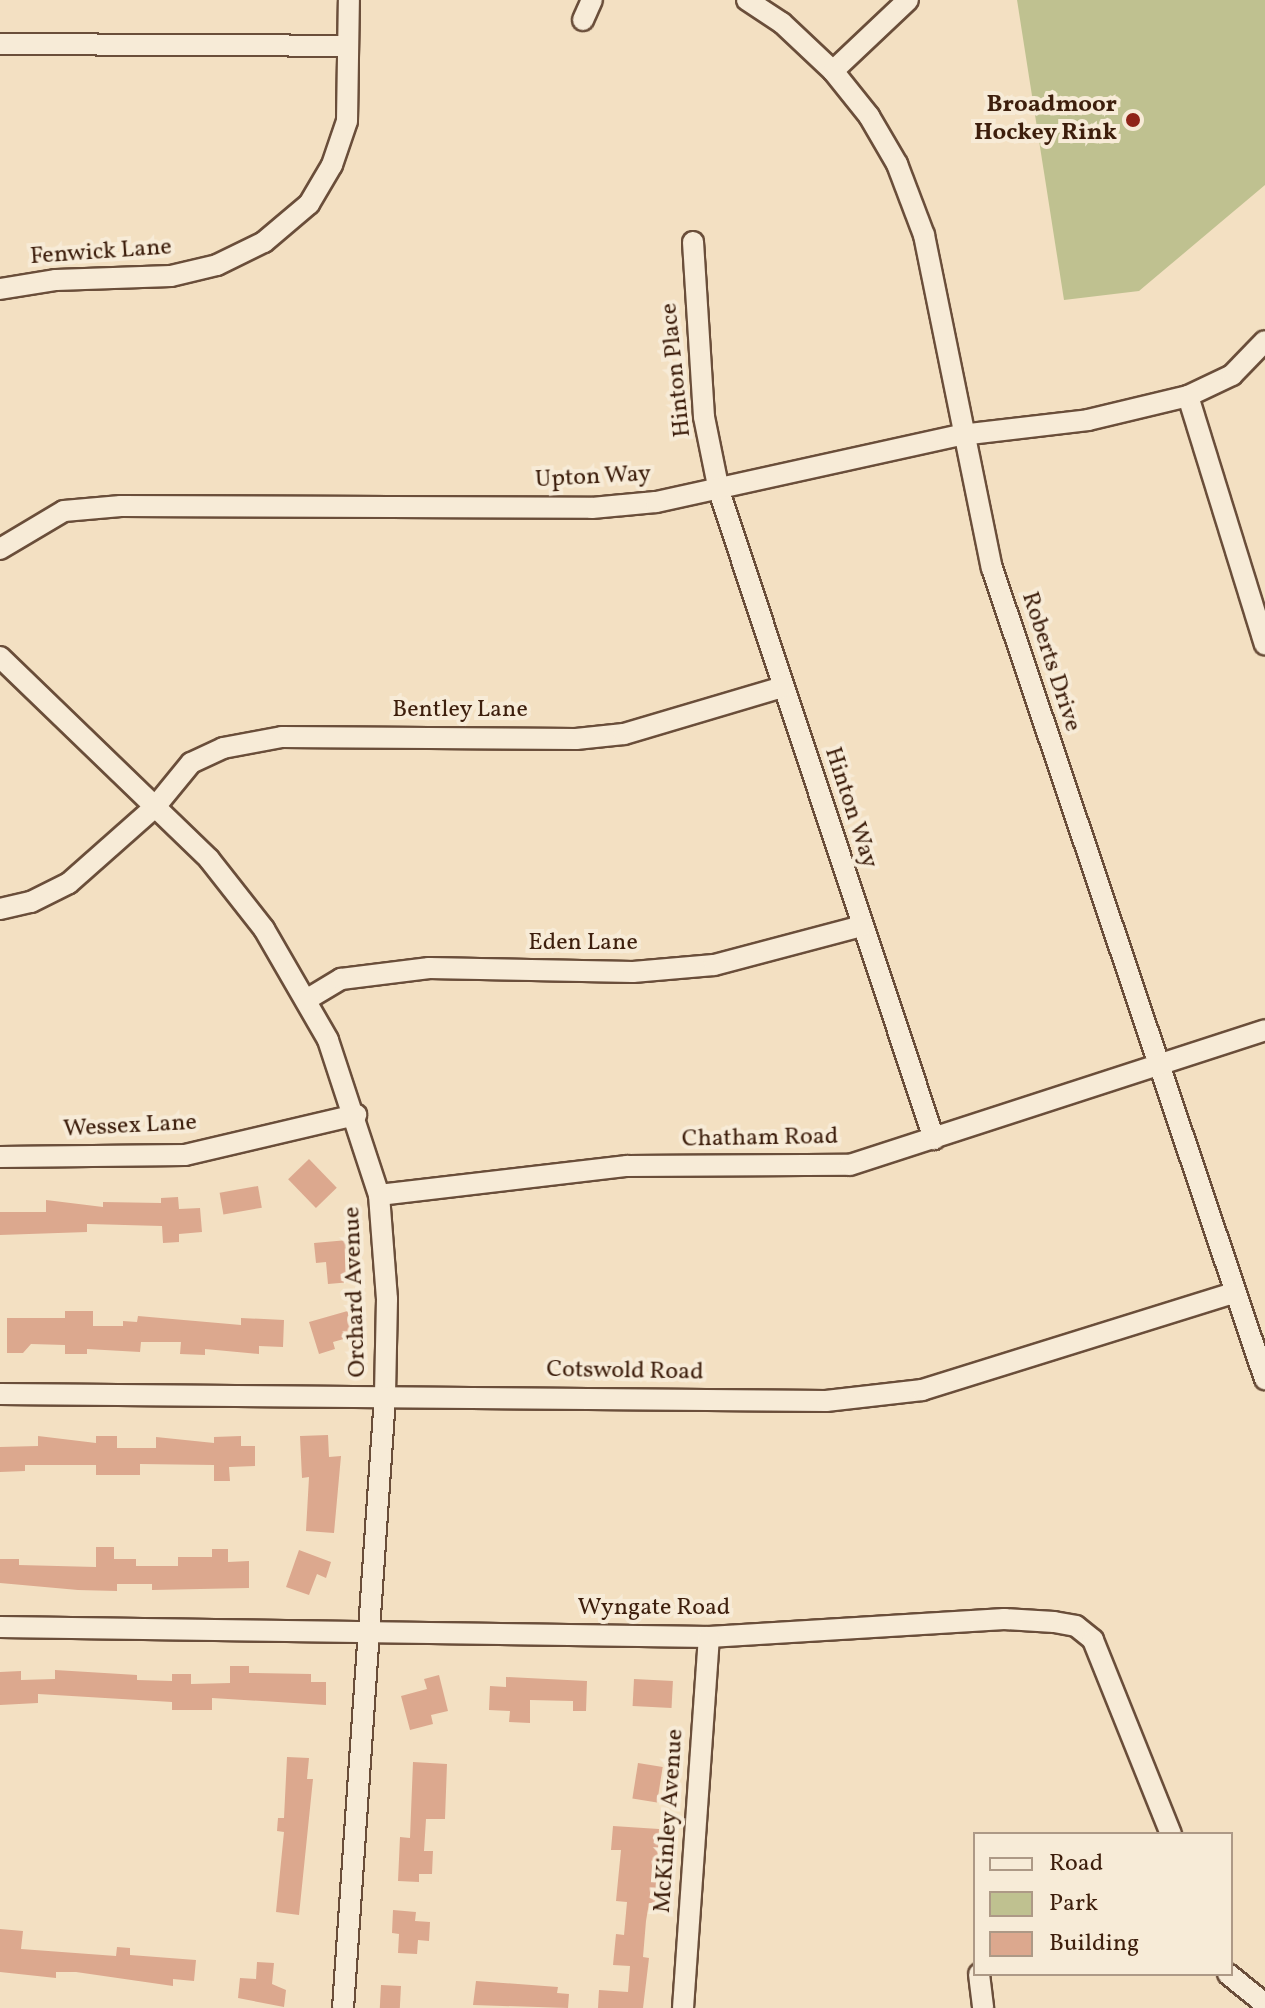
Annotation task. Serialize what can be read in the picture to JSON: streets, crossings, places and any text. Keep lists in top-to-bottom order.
{
  "streets": {
    "street": [
      "Fenwick Lane",
      "Hinton Place",
      "Upton Way",
      "Roberts Drive",
      "Bentley Lane",
      "Hinton Way",
      "Eden Lane",
      "Wessex Lane",
      "Chatham Road",
      "Orchard Avenue",
      "Cotswold Road",
      "Wyngate Road",
      "McKinley Avenue"
    ]
  },
  "crossings": [
    ["Hinton Place", "Upton Way"],
    ["Hinton Place", "Hinton Way"],
    ["Upton Way", "Roberts Drive"],
    ["Upton Way", "Hinton Way"],
    ["Roberts Drive", "Chatham Road"],
    ["Roberts Drive", "Cotswold Road"],
    ["Bentley Lane", "Hinton Way"],
    ["Bentley Lane", "Orchard Avenue"],
    ["Hinton Way", "Eden Lane"],
    ["Hinton Way", "Chatham Road"],
    ["Eden Lane", "Orchard Avenue"],
    ["Wessex Lane", "Orchard Avenue"],
    ["Chatham Road", "Orchard Avenue"],
    ["Orchard Avenue", "Cotswold Road"],
    ["Orchard Avenue", "Wyngate Road"],
    ["Wyngate Road", "McKinley Avenue"]
  ],
  "places": ["Broadmoor Hockey Rink"],
  "legend": ["Road", "Park", "Building"]
}
